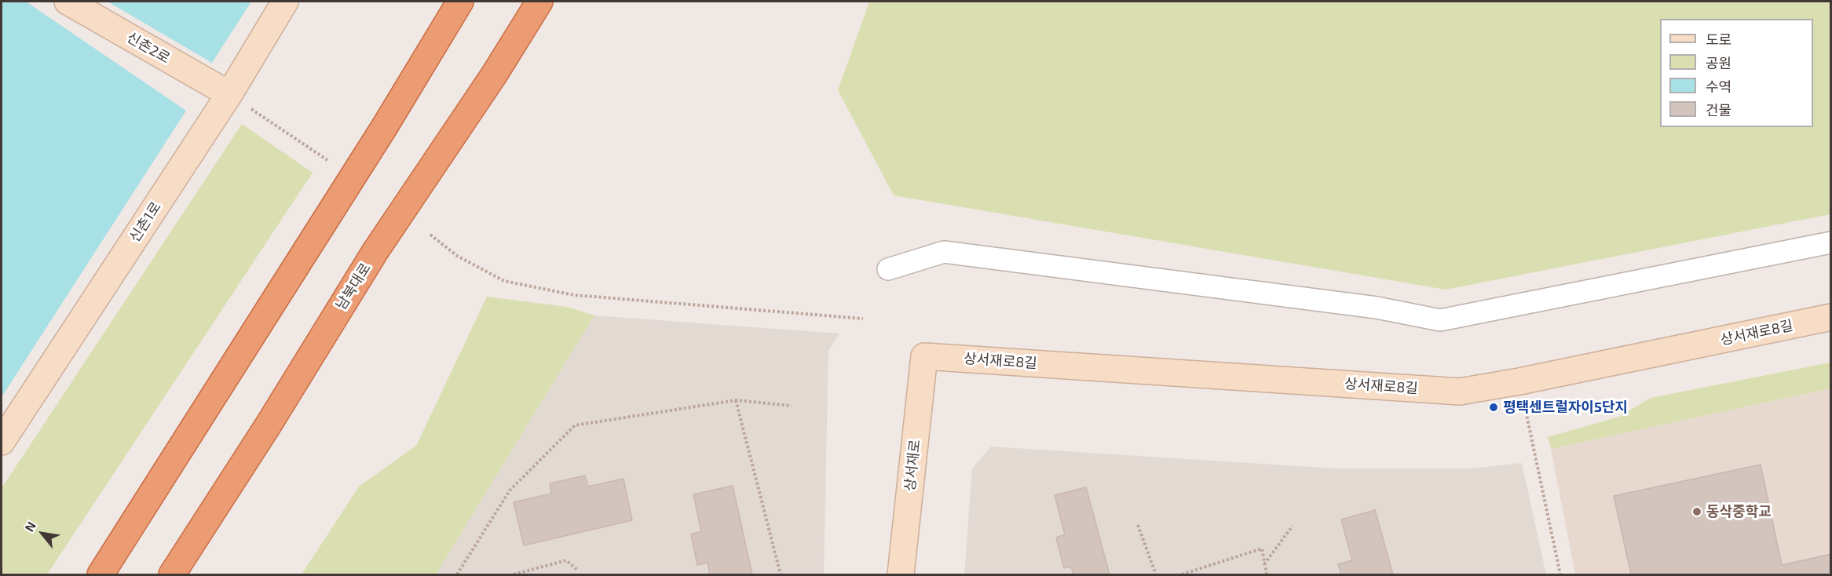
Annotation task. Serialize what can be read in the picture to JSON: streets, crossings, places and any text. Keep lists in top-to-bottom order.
{
  "streets": {
    "highway": ["남북대로"],
    "street": [
      "신촌2로",
      "신촌1로",
      "상서재로8길",
      "상서재로"
    ]
  },
  "crossings": [
    ["신촌2로", "신촌1로"],
    ["상서재로8길", "상서재로"]
  ],
  "places": ["평택센트럴자이5단지", "동삭중학교"],
  "legend": [
    "도로",
    "공원",
    "수역",
    "건물"
  ],
  "north": "top left"
}
